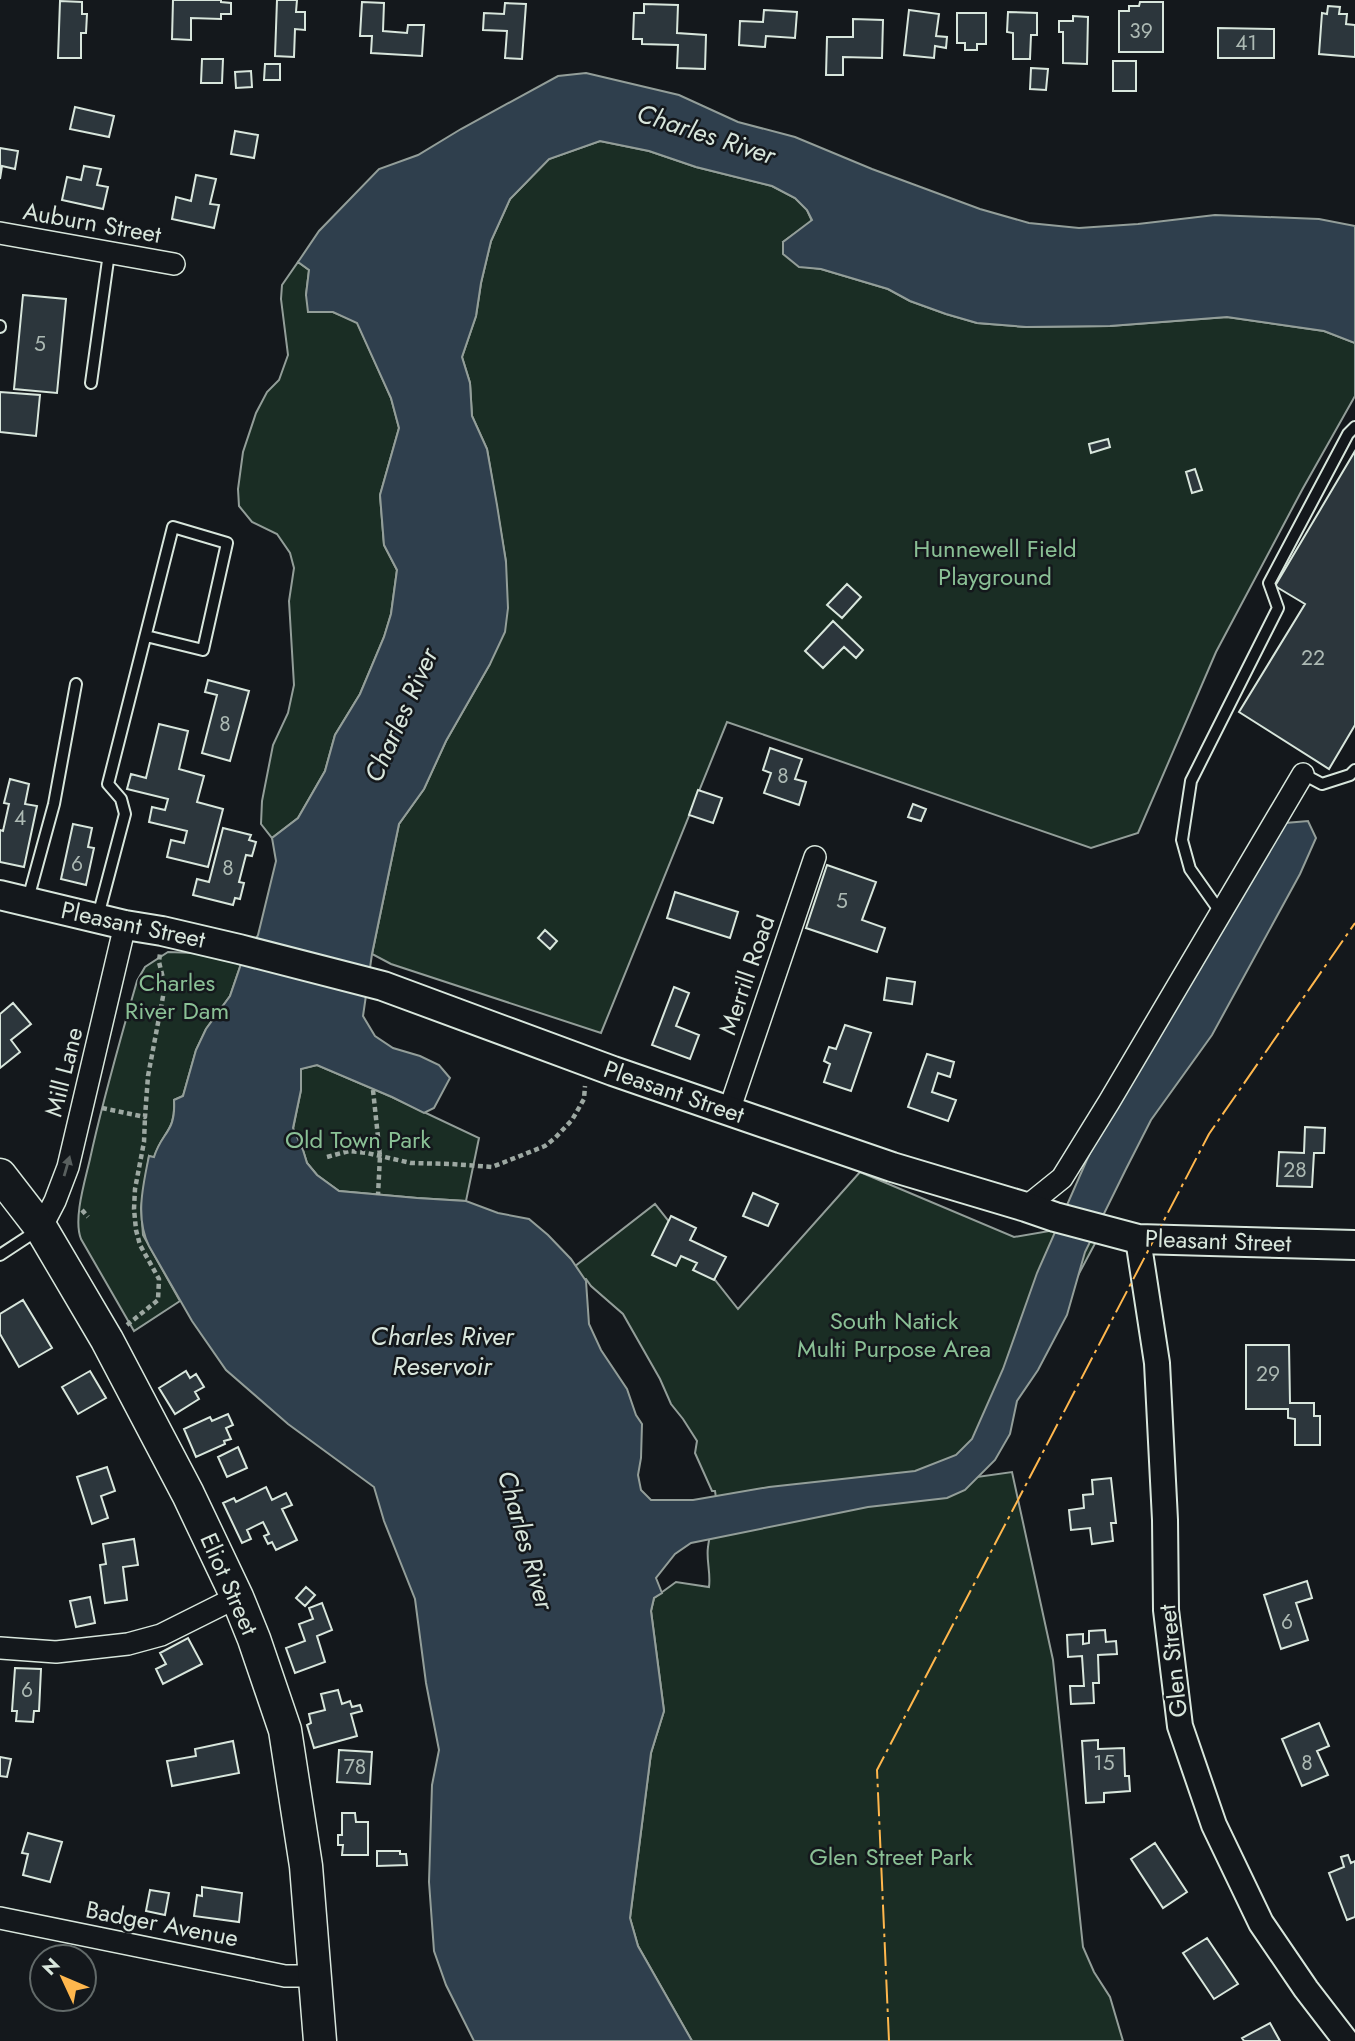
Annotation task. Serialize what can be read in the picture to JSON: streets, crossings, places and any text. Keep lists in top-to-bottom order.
{
  "streets": {
    "main road": ["Pleasant Street", "Eliot Street"],
    "street": [
      "Auburn Street",
      "Merrill Road",
      "Mill Lane",
      "Glen Street",
      "Badger Avenue"
    ]
  },
  "crossings": [
    ["Pleasant Street", "Merrill Road"],
    ["Pleasant Street", "Mill Lane"],
    ["Pleasant Street", "Glen Street"],
    ["Mill Lane", "Eliot Street"],
    ["Eliot Street", "Badger Avenue"]
  ],
  "one_way": ["Mill Lane"],
  "water": ["Charles River", "Charles River Reservoir"],
  "parks": [
    "Hunnewell Field Playground",
    "Charles River Dam",
    "Old Town Park",
    "South Natick Multi Purpose Area",
    "Glen Street Park"
  ],
  "house_numbers": [
    "39",
    "41",
    "5",
    "22",
    "8",
    "8",
    "4",
    "6",
    "8",
    "5",
    "28",
    "29",
    "6",
    "6",
    "15",
    "8",
    "78"
  ],
  "north": "top left"
}
